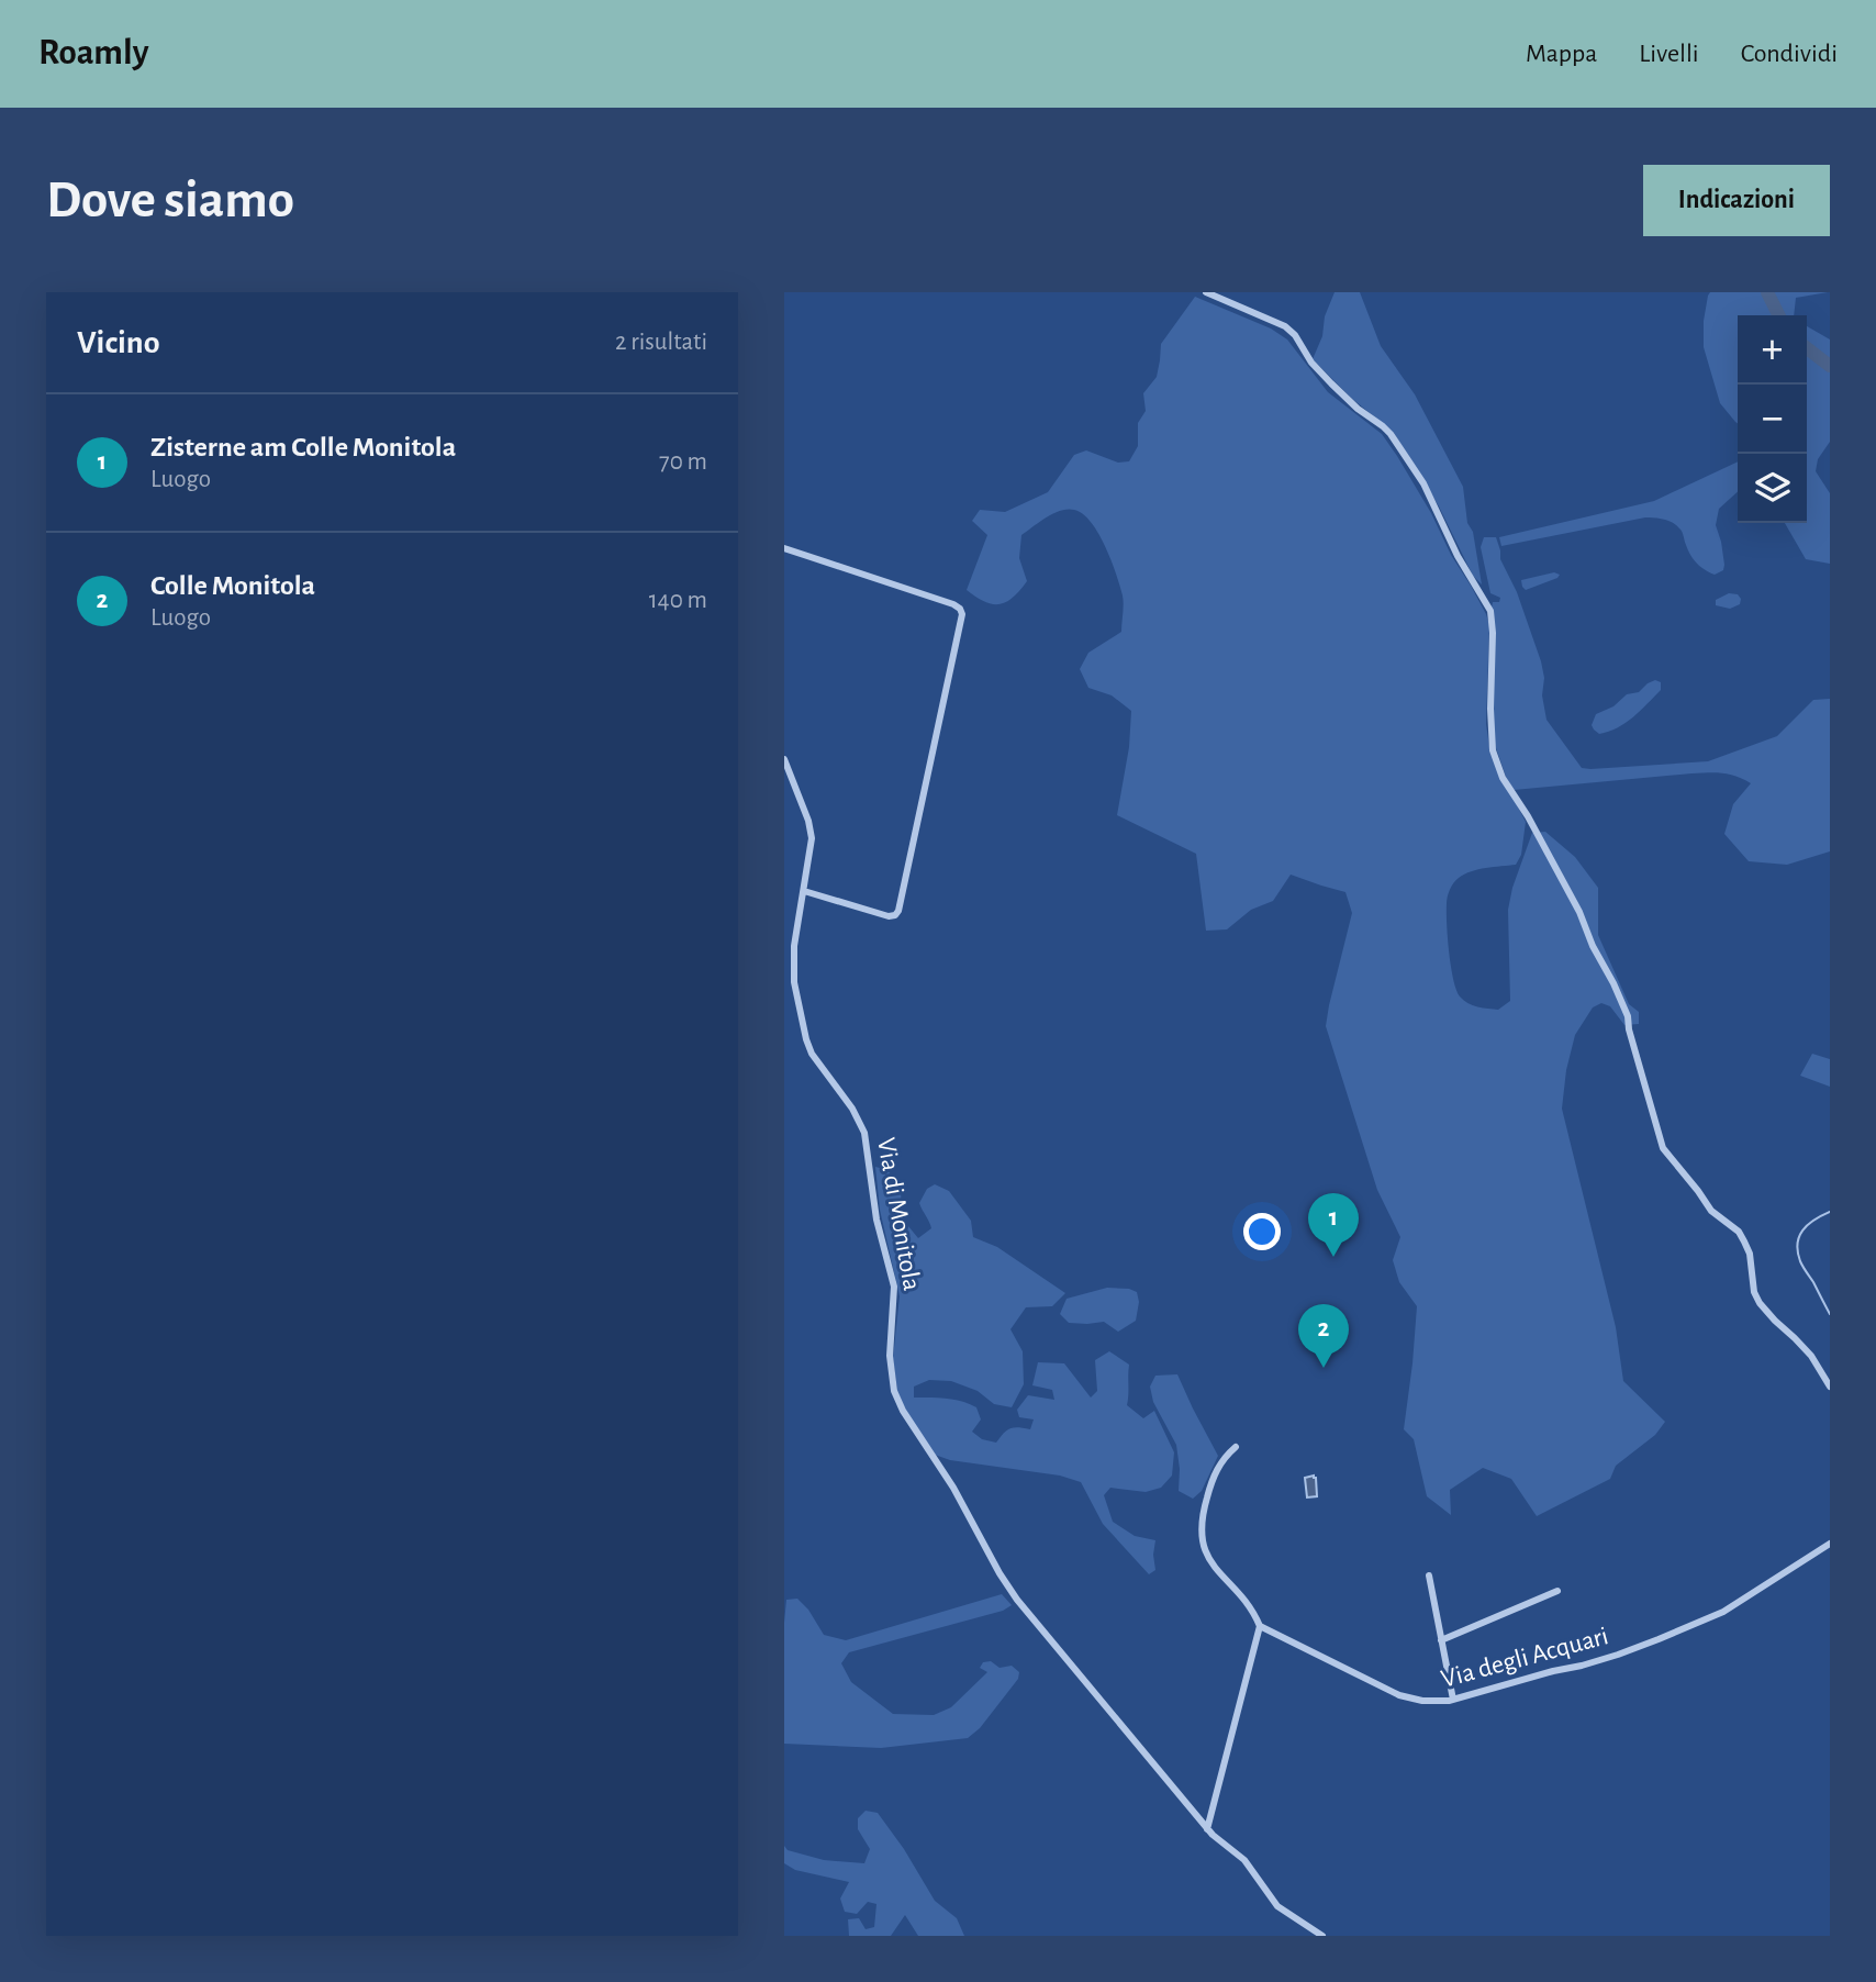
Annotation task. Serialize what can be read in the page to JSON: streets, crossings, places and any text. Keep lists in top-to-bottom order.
{
  "streets": {
    "street": ["Via di Monitola", "Via degli Acquari"]
  },
  "page": {
    "header": "Roamly",
    "nav": ["Mappa", "Livelli", "Condividi"],
    "buttons": "Indicazioni",
    "title": "Dove siamo",
    "heading": ["Vicino", "2 risultati"],
    "map_buttons": ["+", "−"],
    "list": [
      {
        "mark": "1",
        "name": "Zisterne am Colle Monitola",
        "note": "Luogo",
        "value": "70 m"
      },
      {
        "mark": "2",
        "name": "Colle Monitola",
        "note": "Luogo",
        "value": "140 m"
      }
    ],
    "pins": ["1", "2"]
  }
}
